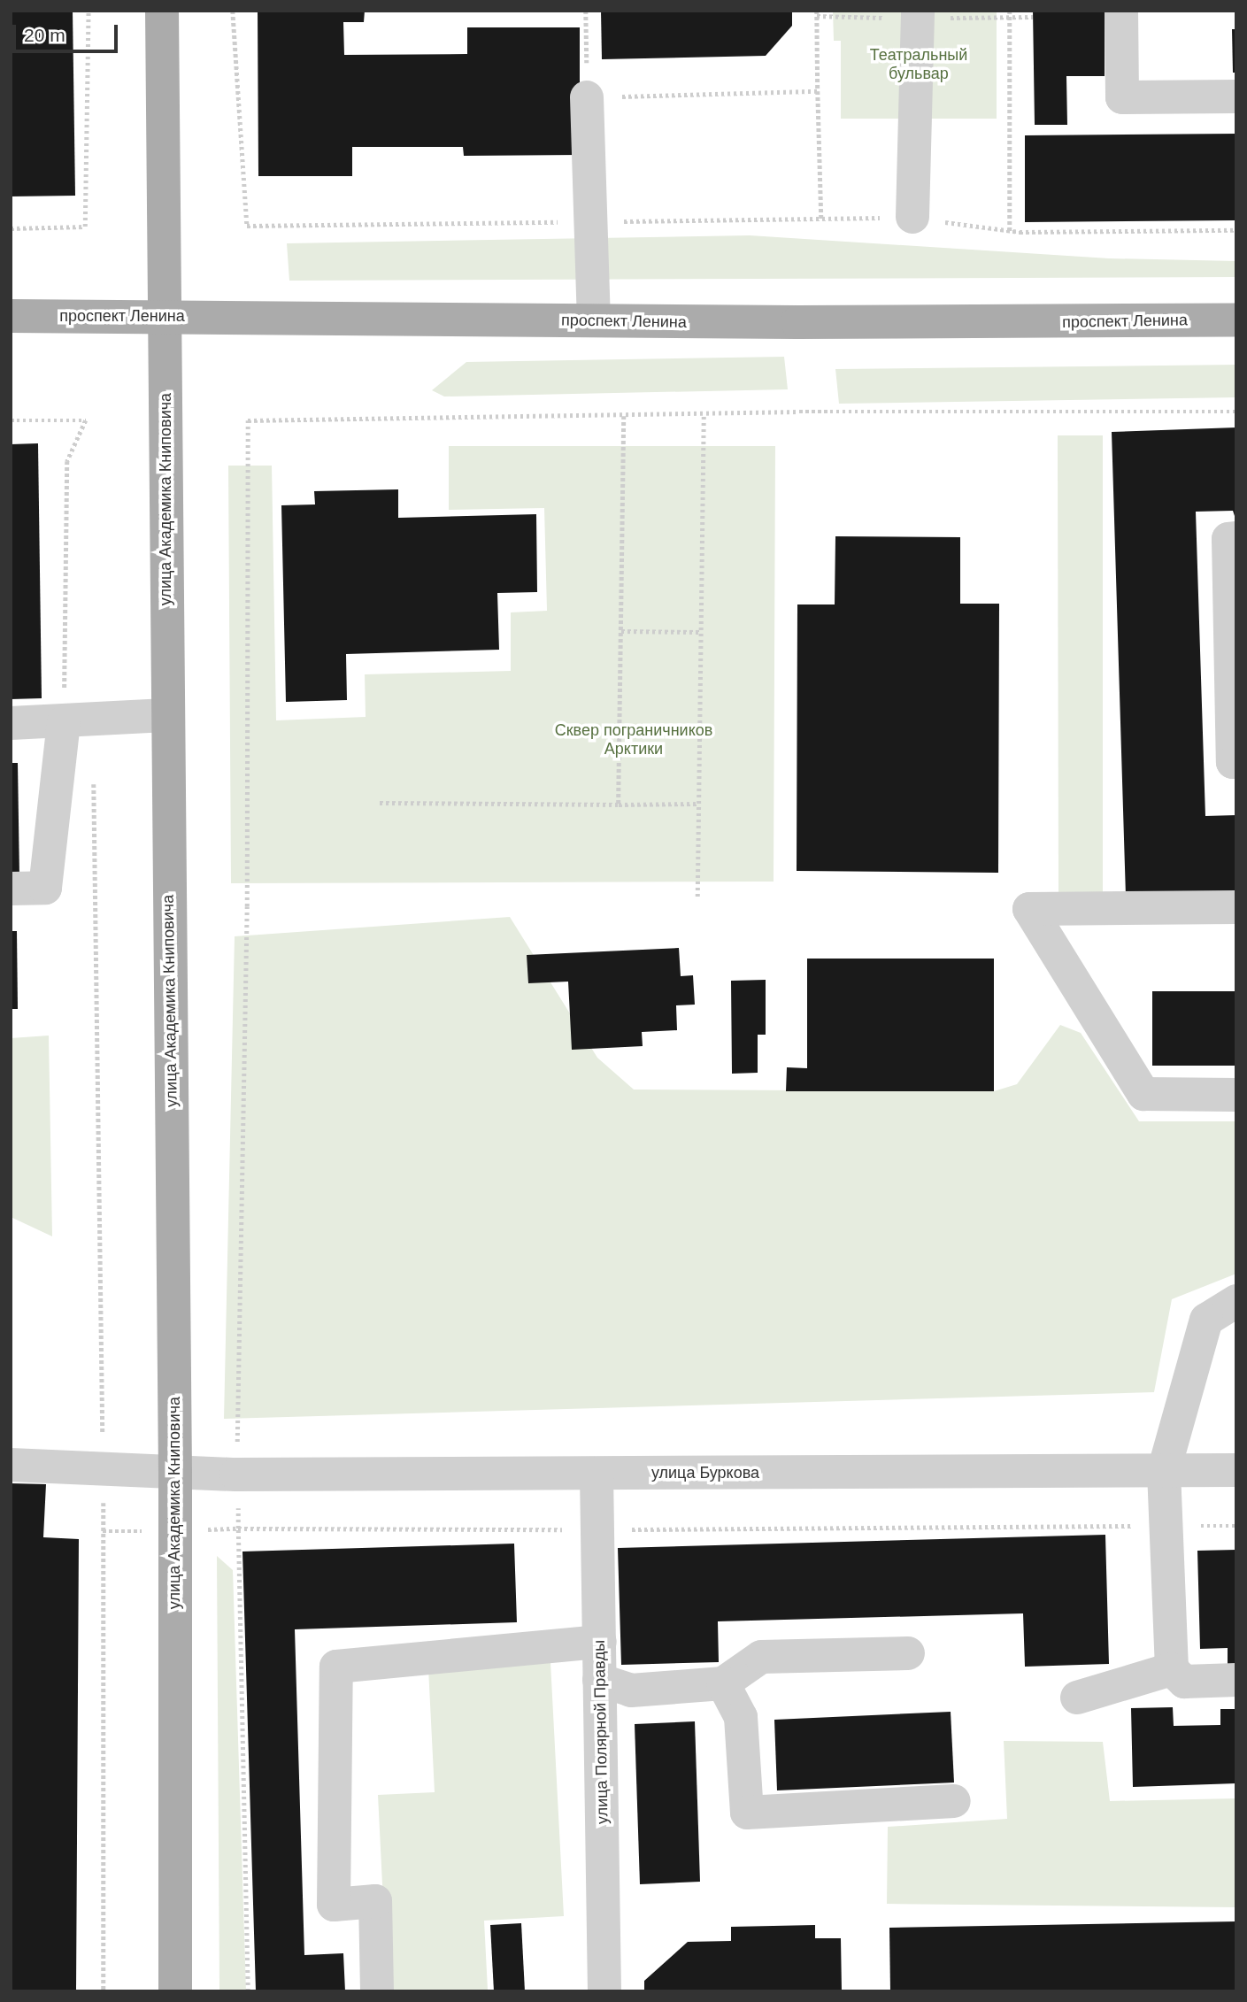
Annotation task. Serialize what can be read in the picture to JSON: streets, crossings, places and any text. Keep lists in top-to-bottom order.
{
  "streets": {
    "main road": ["проспект Ленина", "улица Академика Книповича"],
    "street": ["улица Буркова", "улица Полярной Правды"]
  },
  "crossings": [
    ["проспект Ленина", "улица Академика Книповича"],
    ["улица Академика Книповича", "улица Буркова"],
    ["улица Буркова", "улица Полярной Правды"]
  ],
  "parks": ["Театральный бульвар", "Сквер пограничников Арктики"],
  "scale_bar": "20 m"
}
